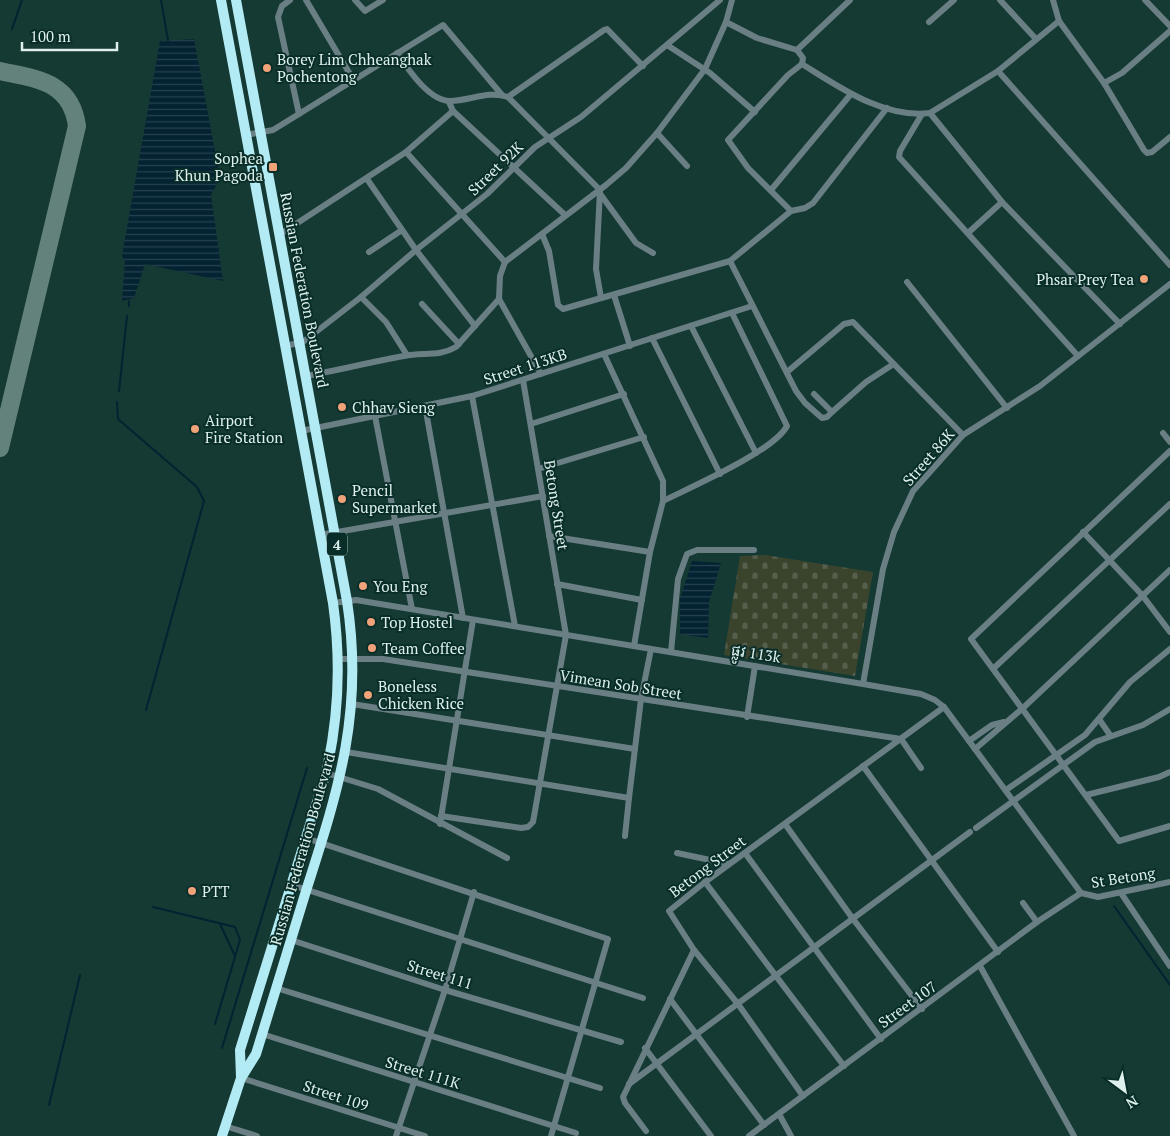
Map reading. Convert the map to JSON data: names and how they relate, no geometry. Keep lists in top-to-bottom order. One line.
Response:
{"streets":{"highway":["Russian Federation Boulevard","4"],"street":["Street 92K","Street 113KB","Street 86K","Betong Street","ផ្លូវ 113k","Vimean Sob Street","St Betong","Street 111","Street 107","Street 111K","Street 109"]},"crossings":[["Street 92K","Russian Federation Boulevard"],["Russian Federation Boulevard","Street 113KB"],["Russian Federation Boulevard","ផ្លូវ 113k"],["Russian Federation Boulevard","Vimean Sob Street"],["Russian Federation Boulevard","Street 111"],["Russian Federation Boulevard","Street 111K"],["Russian Federation Boulevard","Street 109"],["Street 113KB","Betong Street"],["Street 86K","ផ្លូវ 113k"],["Betong Street","ផ្លូវ 113k"],["Betong Street","Vimean Sob Street"],["Betong Street","Street 107"],["ផ្លូវ 113k","St Betong"],["ផ្លូវ 113k","Street 107"],["St Betong","Street 107"]],"places":{"other":["Borey Lim Chheanghak Pochentong","Phsar Prey Tea","Chhav Sieng","Airport Fire Station","Pencil Supermarket","You Eng","Top Hostel","Team Coffee","Boneless Chicken Rice","PTT"],"transit":["Sophea Khun Pagoda"]},"scale_bar":"100 m","north":"bottom right"}
